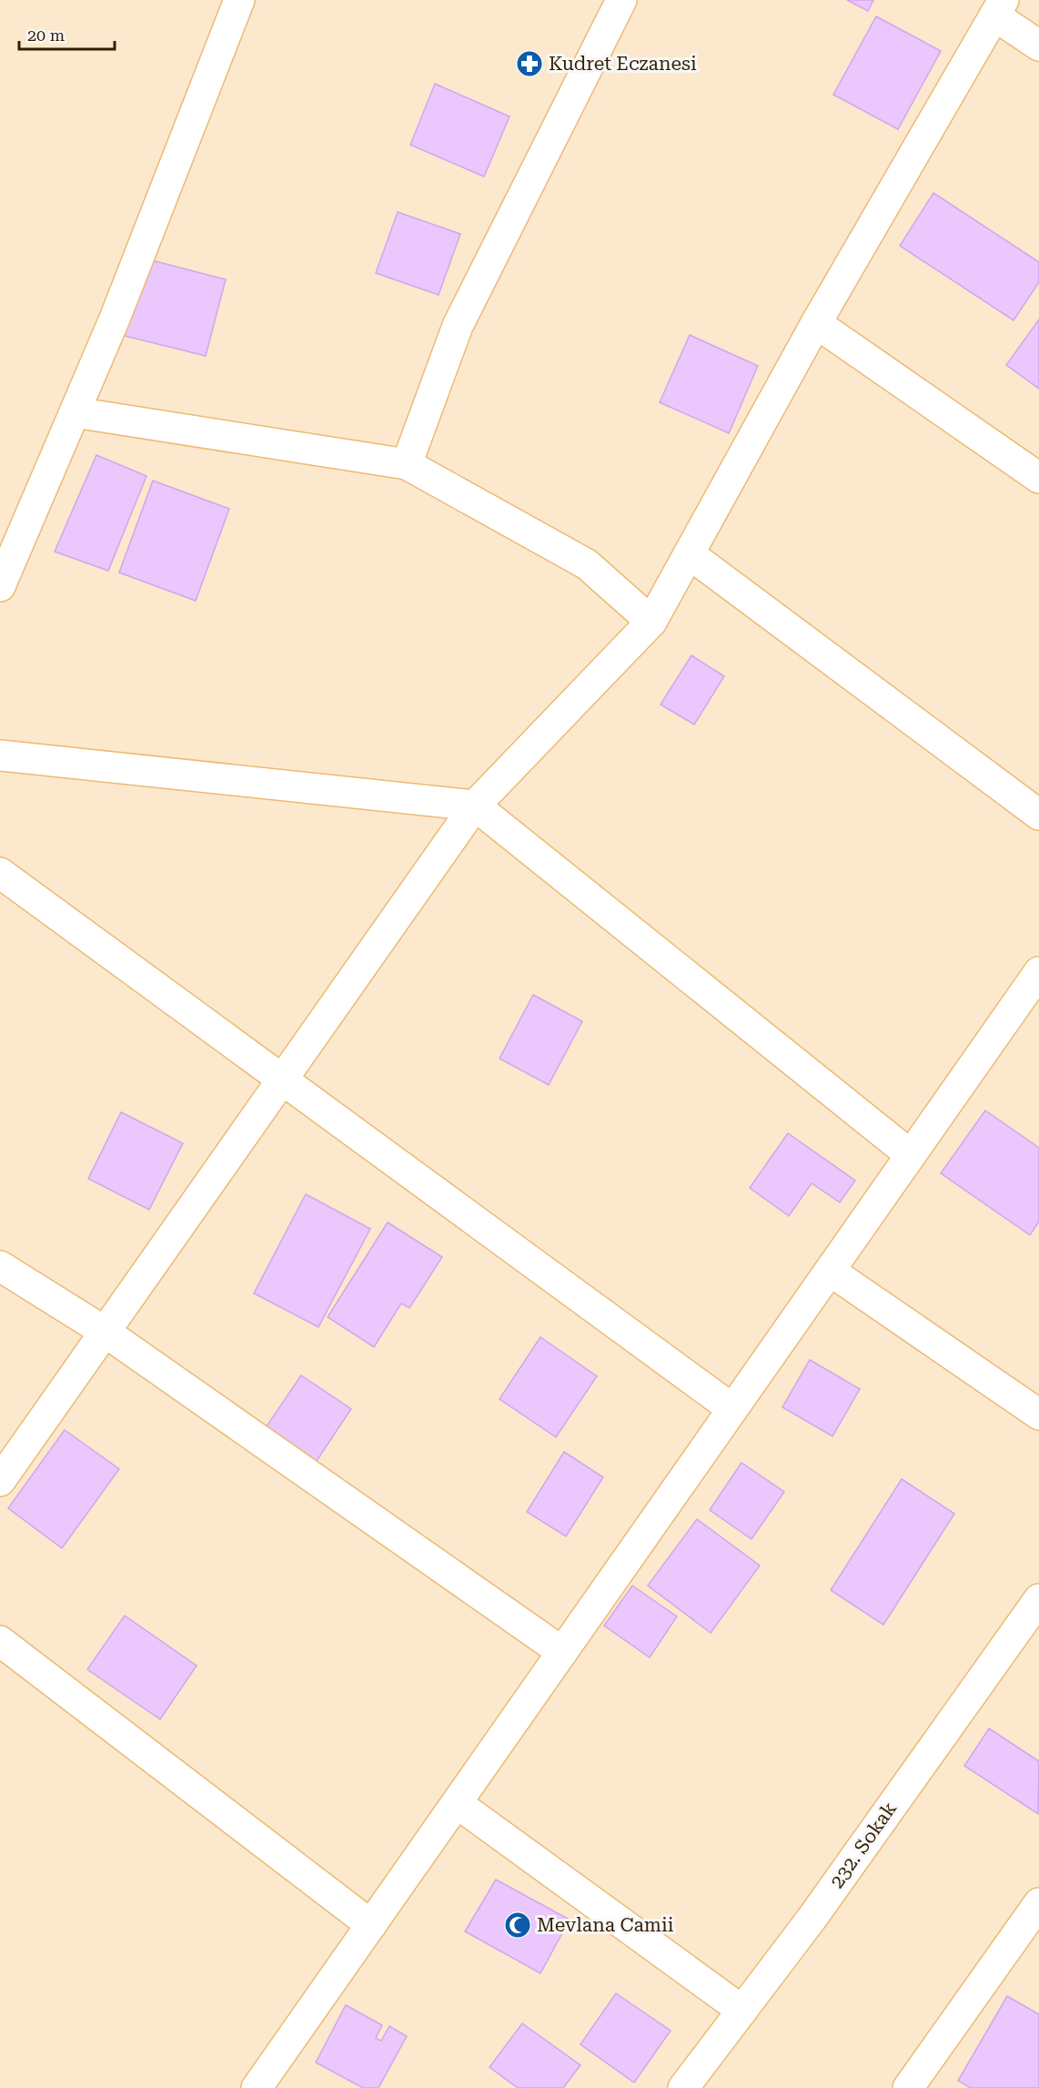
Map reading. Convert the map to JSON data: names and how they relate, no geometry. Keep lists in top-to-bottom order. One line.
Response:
{"streets":{"street":["232. Sokak"]},"places":{"pharmacy":["Kudret Eczanesi"],"mosque":["Mevlana Camii"]},"scale_bar":"20 m"}
